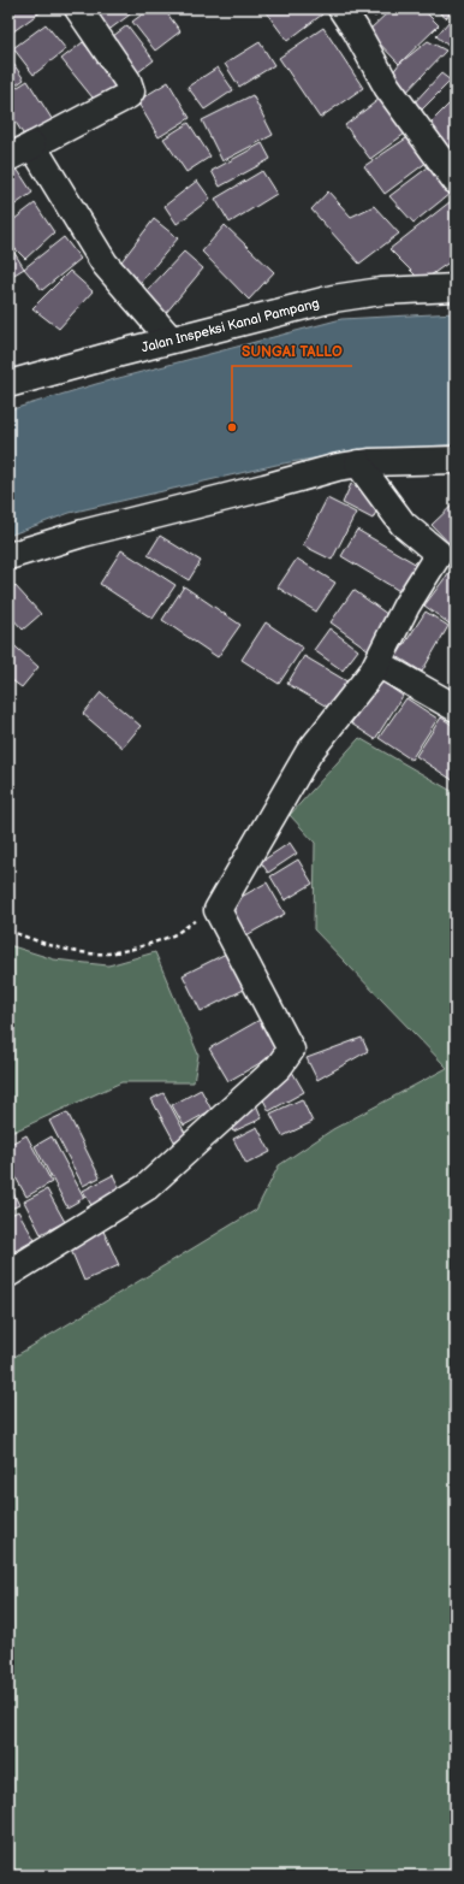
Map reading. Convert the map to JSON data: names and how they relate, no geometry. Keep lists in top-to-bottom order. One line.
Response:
{"streets":{"street":["Jalan Inspeksi Kanal Pampang"]},"places":["SUNGAI TALLO"]}
